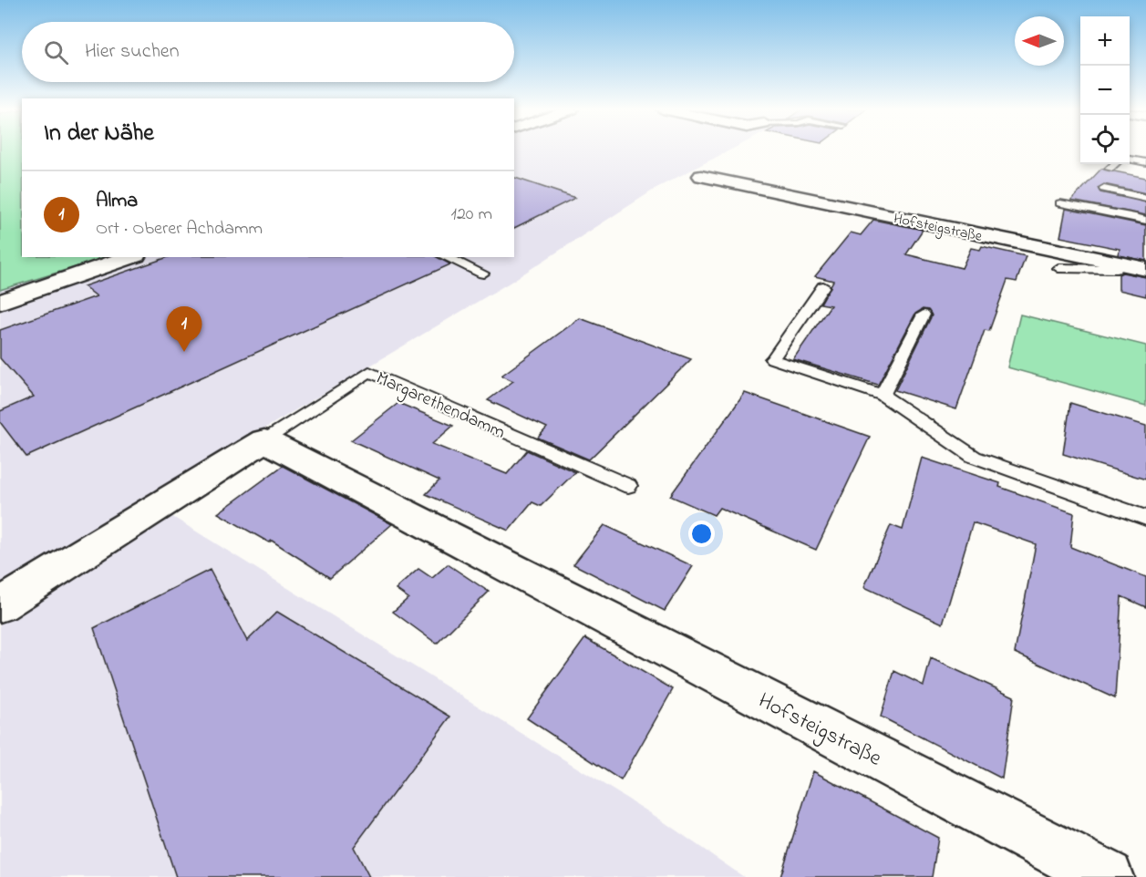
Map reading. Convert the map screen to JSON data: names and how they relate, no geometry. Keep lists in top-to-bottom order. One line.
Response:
{"streets":{"street":["Hofsteigstraße","Margarethendamm"]},"crossings":[["Hofsteigstraße","Margarethendamm"]],"north":"left","page":{"map_buttons":["+","−"],"search":"Hier suchen","heading":"In der Nähe","list":[{"mark":"1","name":"Alma","note":"Ort · Oberer Achdamm","value":"120 m"}],"pins":"1"}}
